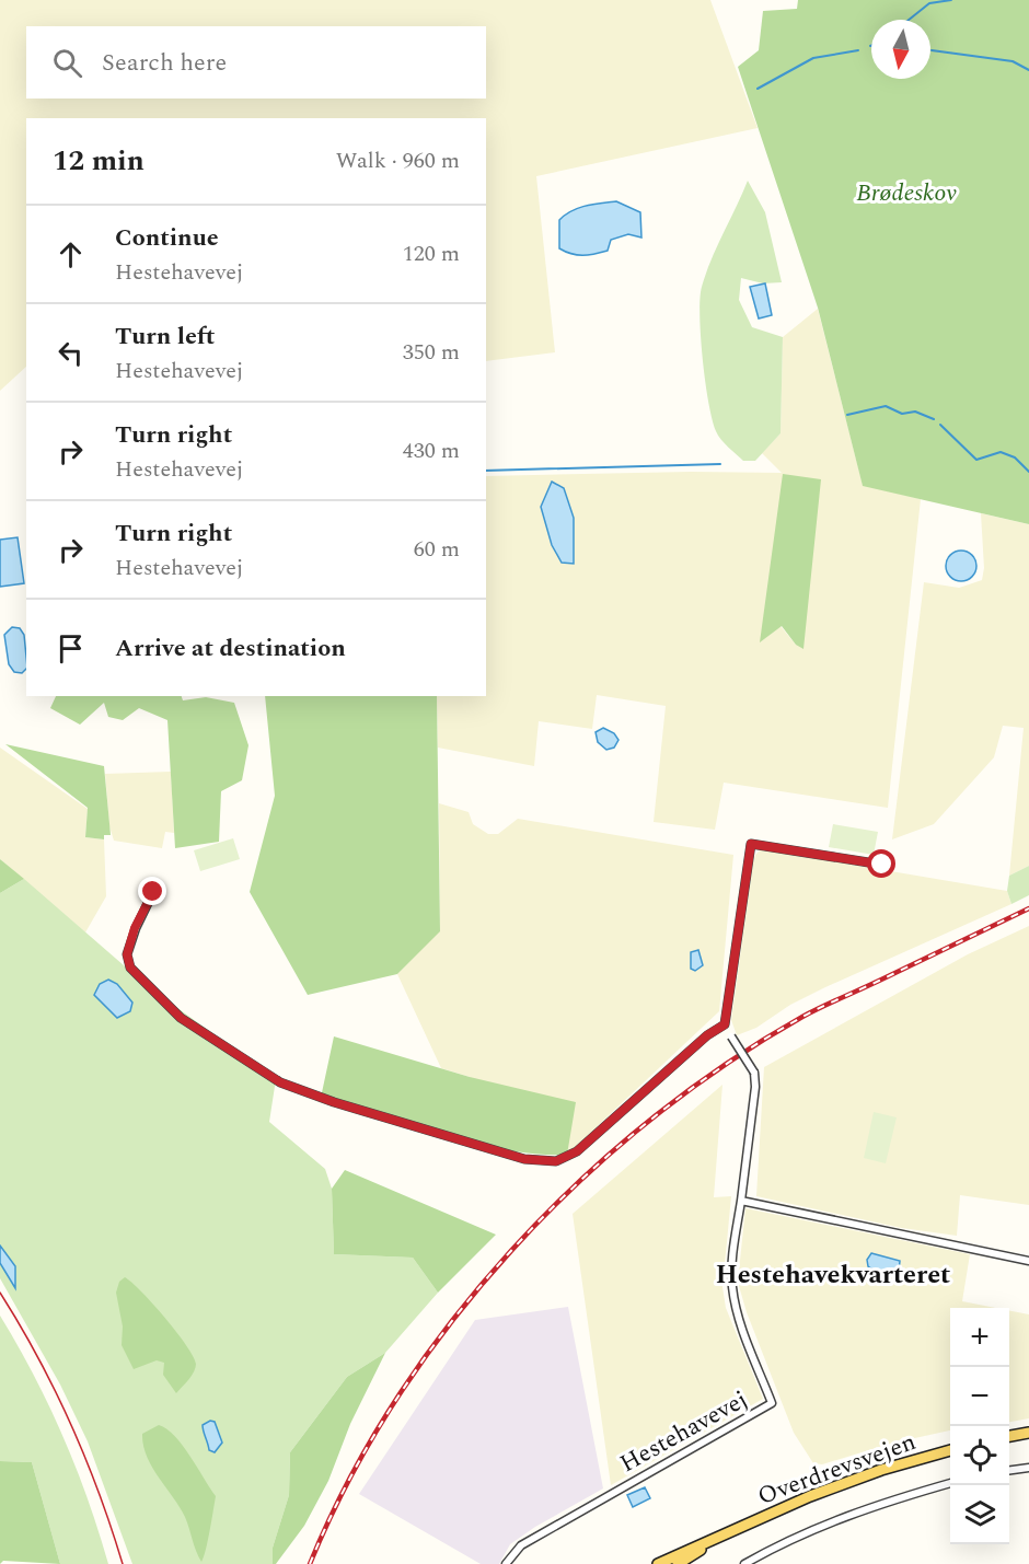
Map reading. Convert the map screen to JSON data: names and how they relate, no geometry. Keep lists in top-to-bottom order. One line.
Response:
{"streets":{"main road":["Overdrevsvejen"],"street":["Hestehavevej"]},"districts":["Hestehavekvarteret"],"parks":["Brødeskov"],"north":"bottom","page":{"search":"Search here","heading":["12 min","Walk · 960 m"],"list":[["Continue","Hestehavevej","120 m"],["Turn left","Hestehavevej","350 m"],["Turn right","Hestehavevej","430 m"],["Turn right","Hestehavevej","60 m"],"Arrive at destination"],"map_buttons":["+","−"]}}
